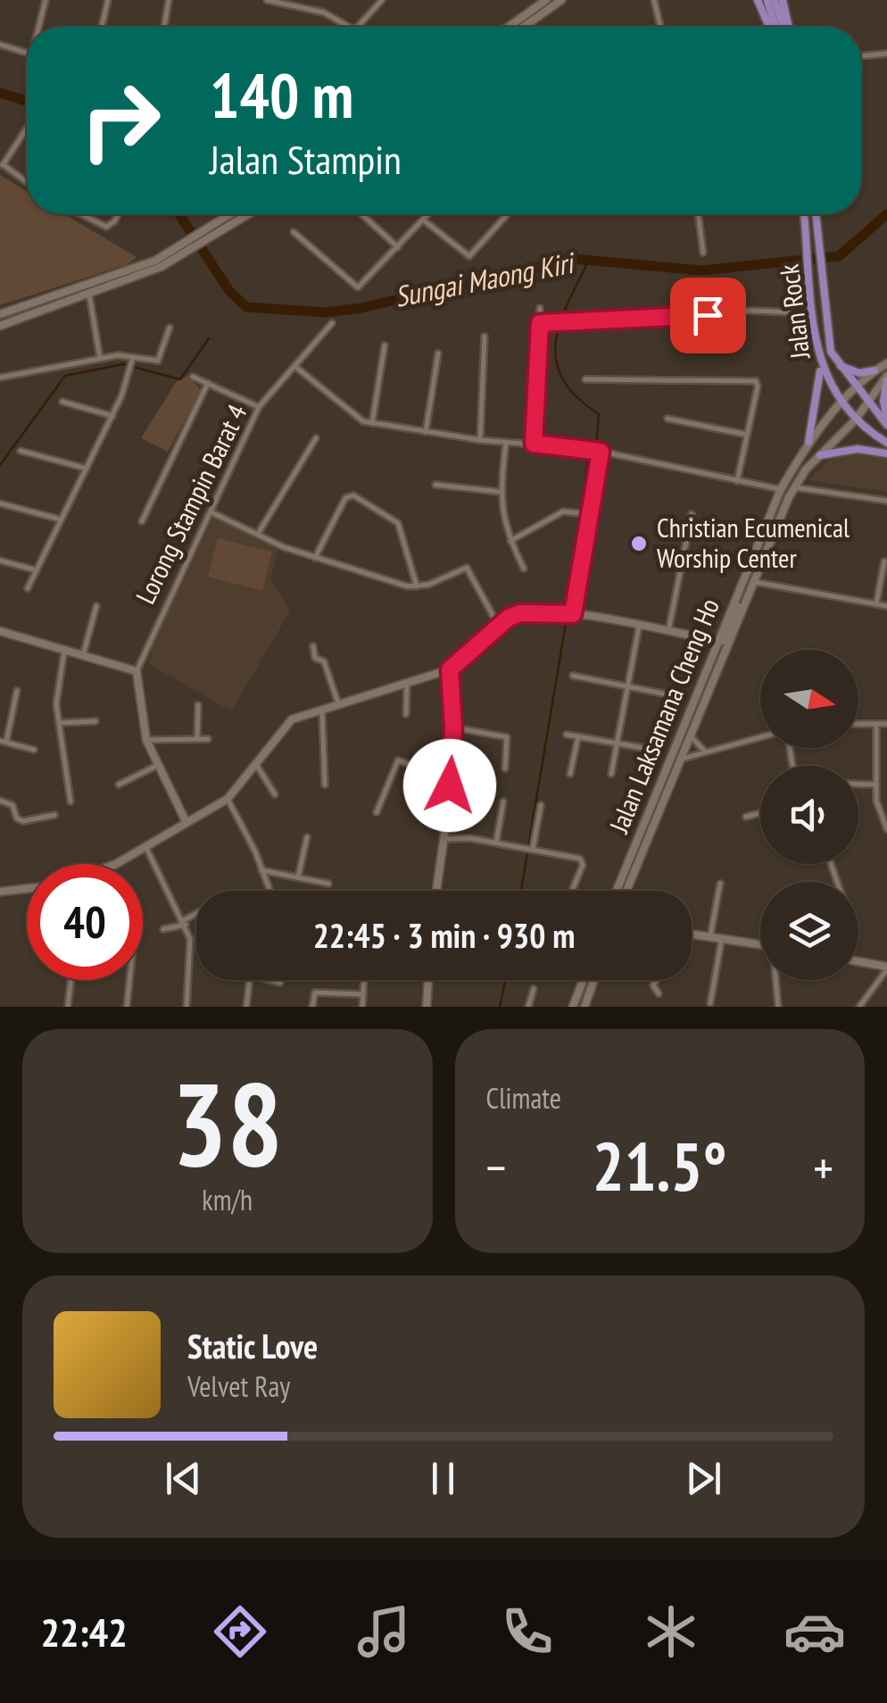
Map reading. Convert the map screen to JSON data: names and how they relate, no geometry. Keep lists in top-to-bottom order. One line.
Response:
{"streets":{"main road":["Jalan Rock","Jalan Laksamana Cheng Ho"],"street":["Lorong Stampin Barat 4"]},"crossings":[["Jalan Rock","Jalan Laksamana Cheng Ho"]],"water":["Sungai Maong Kiri"],"places":["Christian Ecumenical Worship Center"],"north":"right","page":{"turn":["140 m","Jalan Stampin"],"limit":"40","trip":"22:45 · 3 min · 930 m","tile":[["38","km/h"],"Climate"],"heat":["−","21.5°","+"],"song":["Static Love","Velvet Ray"],"tabs":"22:42"}}
